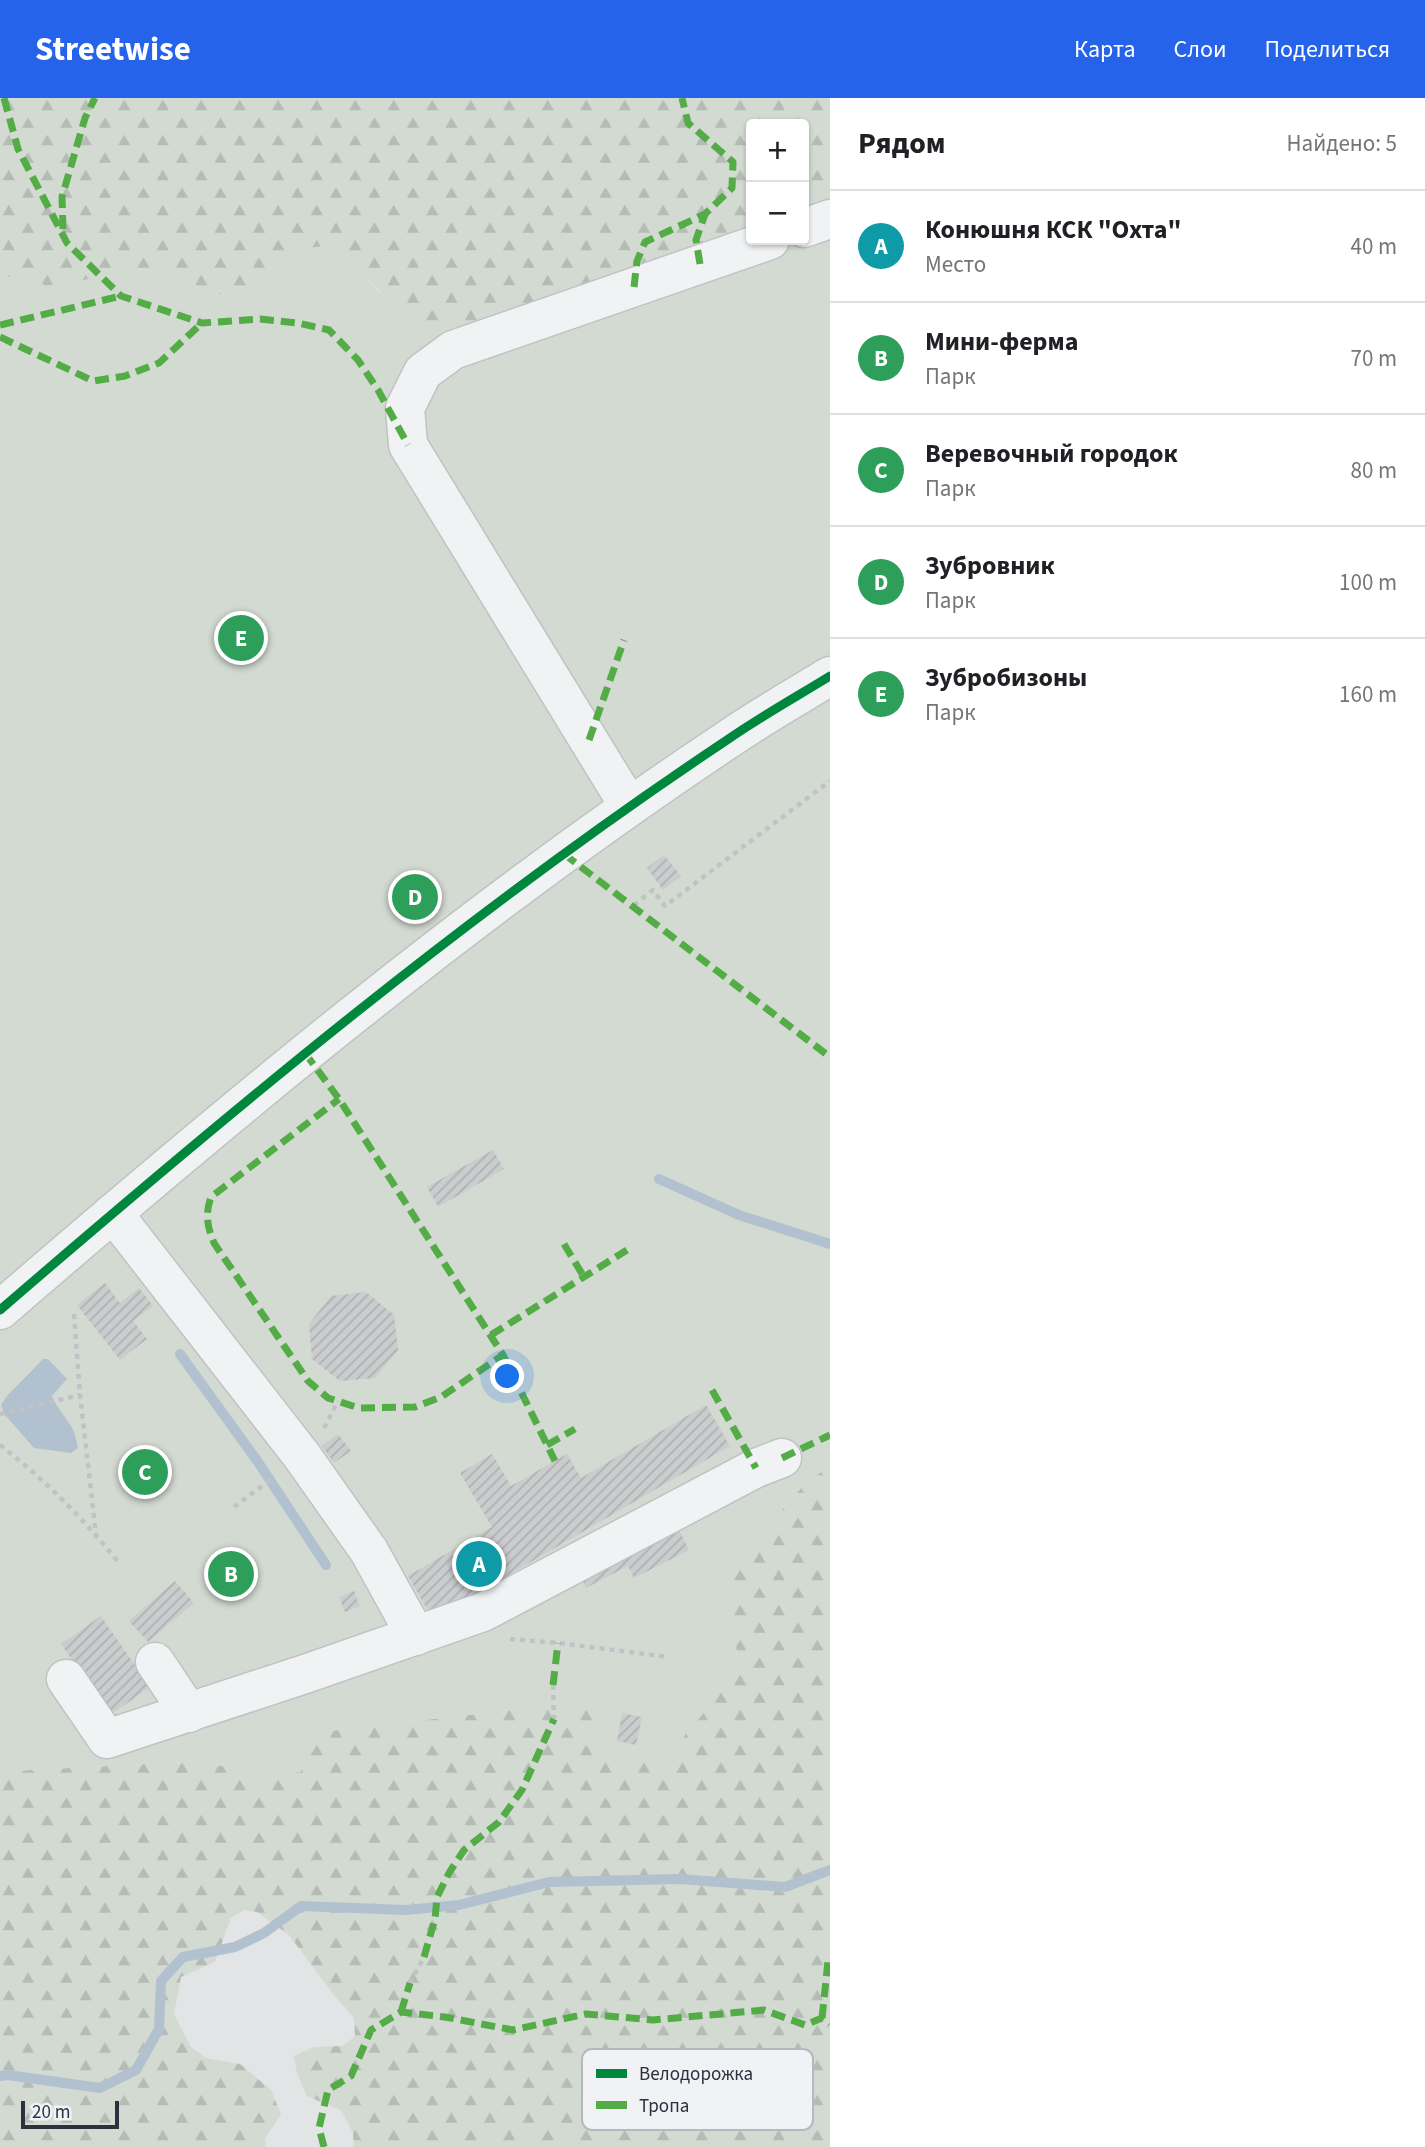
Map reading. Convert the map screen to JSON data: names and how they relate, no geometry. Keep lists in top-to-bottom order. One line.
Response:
{"legend":["Велодорожка","Тропа"],"scale_bar":"20 m","page":{"header":"Streetwise","nav":["Карта","Слои","Поделиться"],"heading":["Рядом","Найдено: 5"],"map_buttons":["+","−"],"list":[{"mark":"A","name":"Конюшня КСК \"Охта\"","note":"Место","value":"40 m"},{"mark":"B","name":"Мини-ферма","note":"Парк","value":"70 m"},{"mark":"C","name":"Веревочный городок","note":"Парк","value":"80 m"},{"mark":"D","name":"Зубровник","note":"Парк","value":"100 m"},{"mark":"E","name":"Зубробизоны","note":"Парк","value":"160 m"}],"pins":["E","D","C","A","B"],"scale":"20 m"}}
